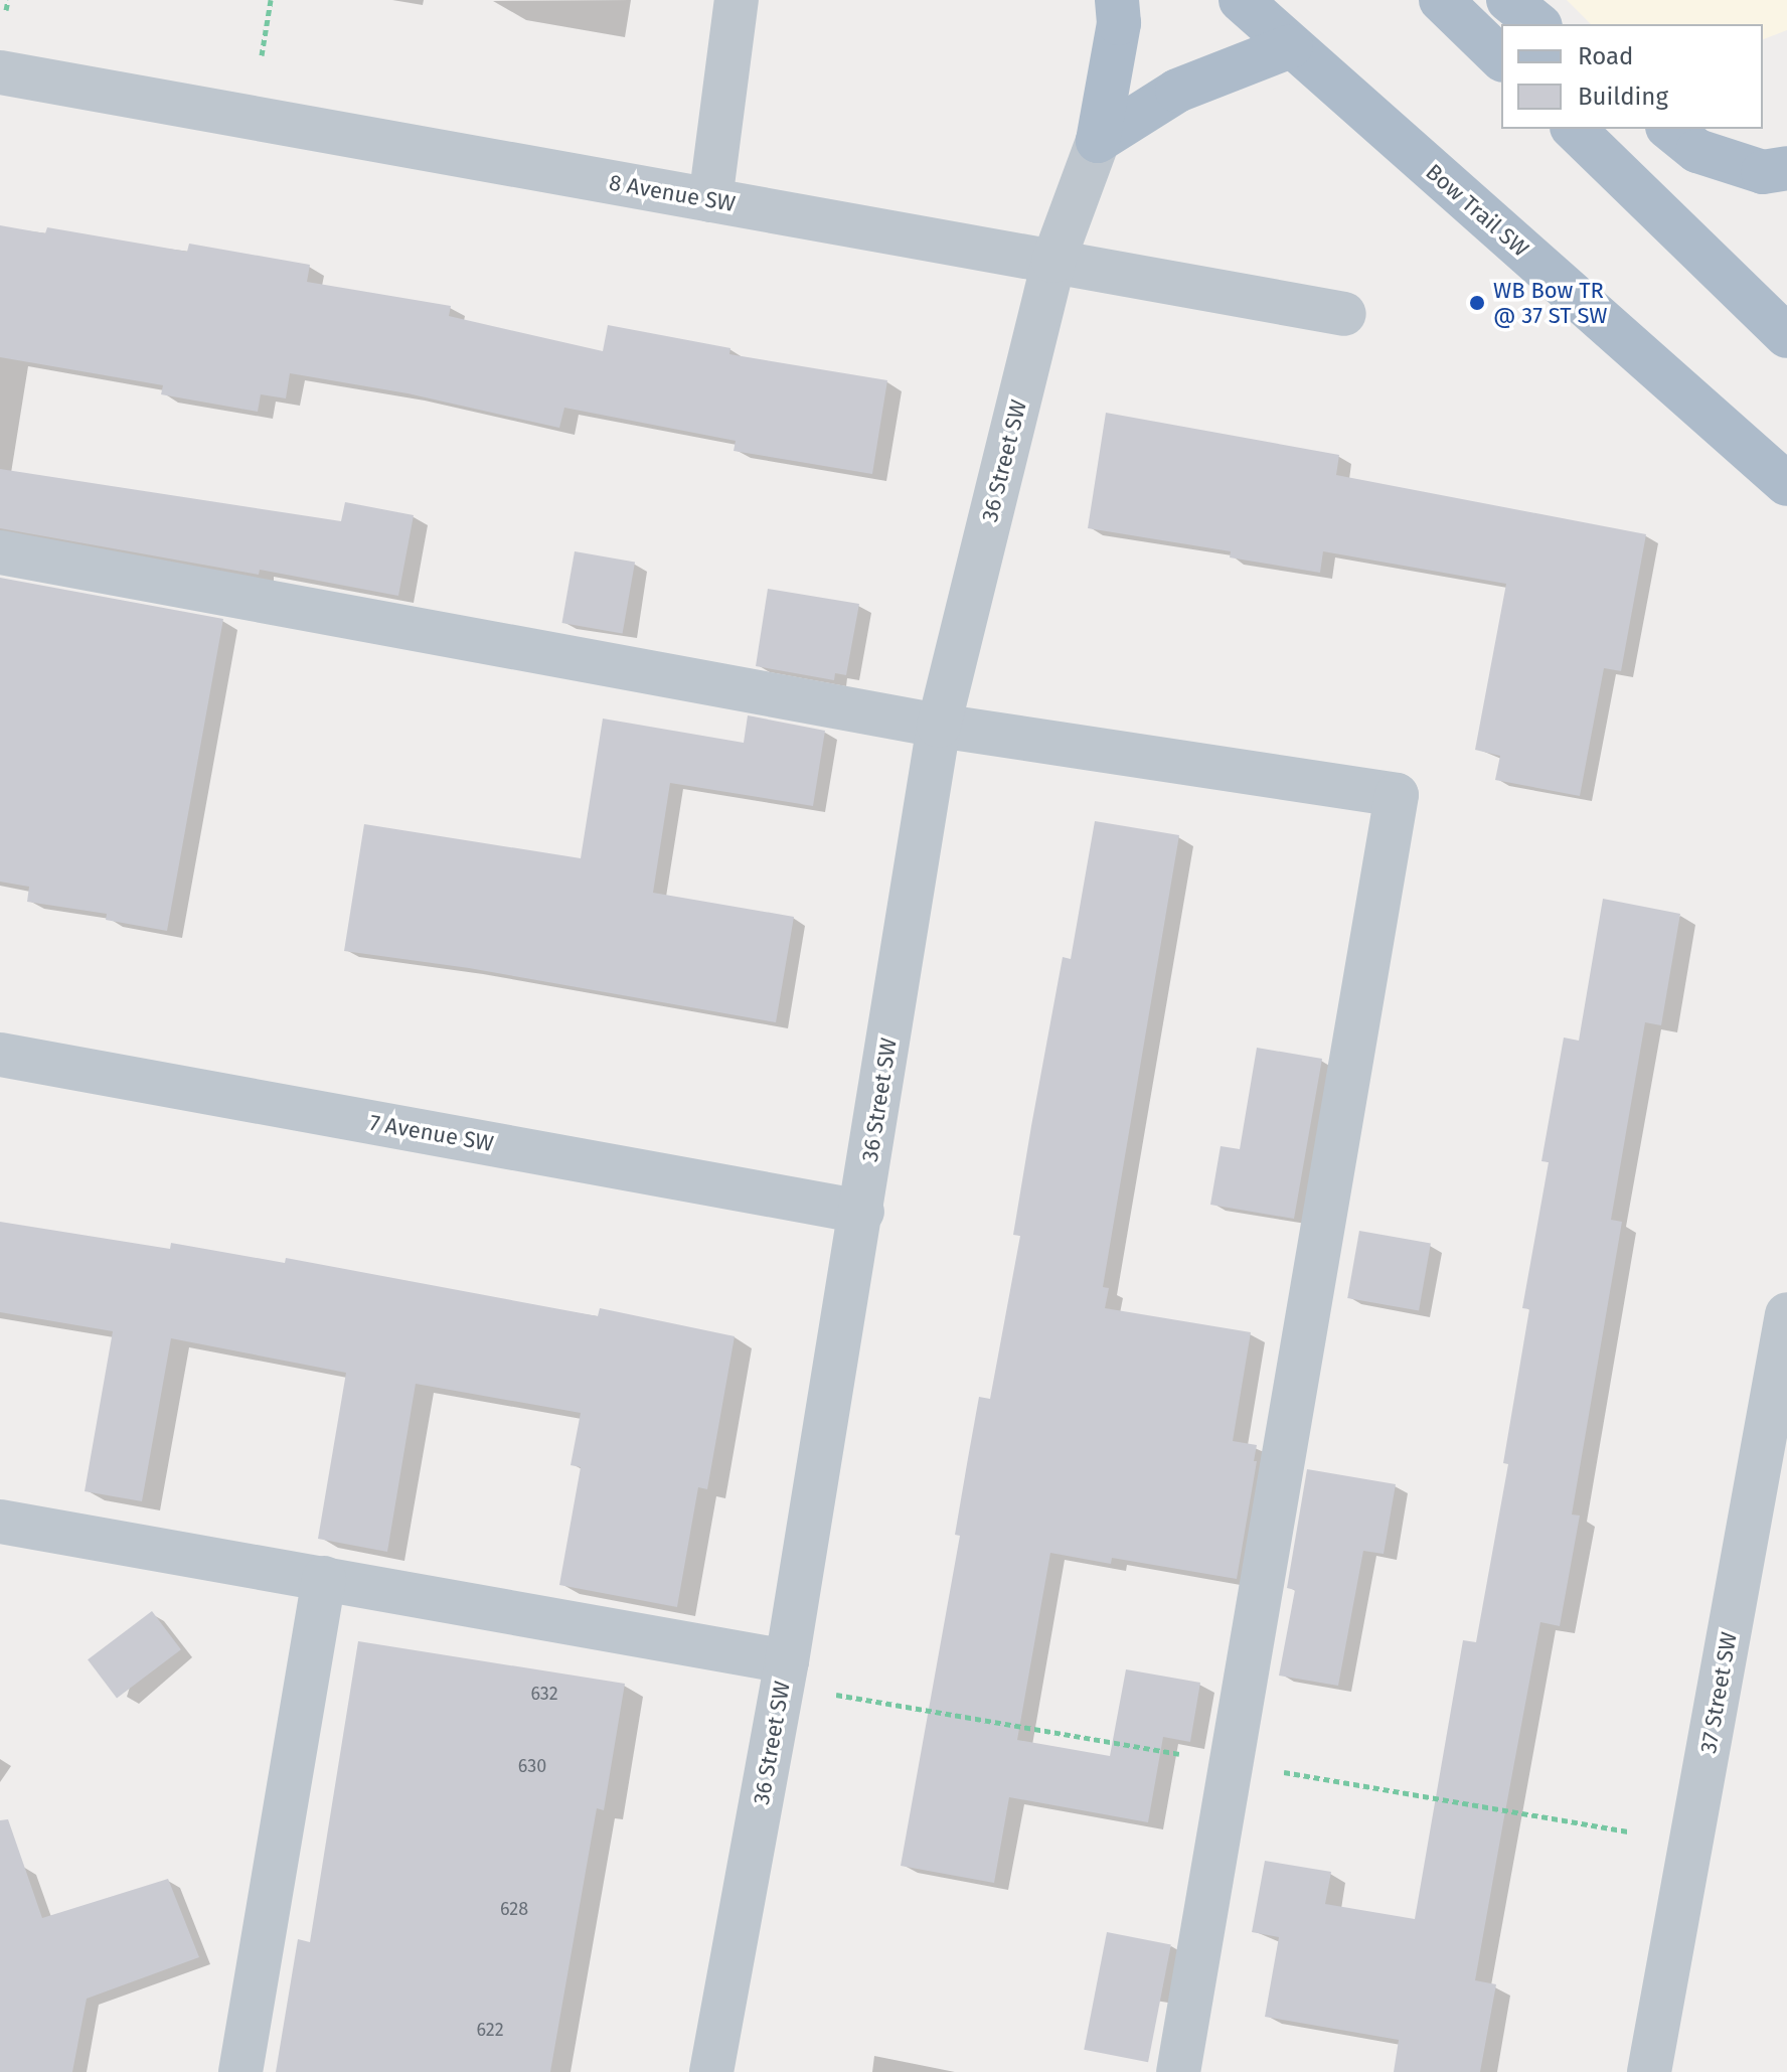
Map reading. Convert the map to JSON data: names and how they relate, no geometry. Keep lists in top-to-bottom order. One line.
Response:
{"streets":{"main road":["Bow Trail SW","36 Street SW"],"street":["8 Avenue SW","7 Avenue SW","37 Street SW"]},"crossings":[["8 Avenue SW","36 Street SW"],["36 Street SW","7 Avenue SW"]],"places":["WB Bow TR @ 37 ST SW"],"house_numbers":["632","630","628","622"],"legend":["Road","Building"]}
